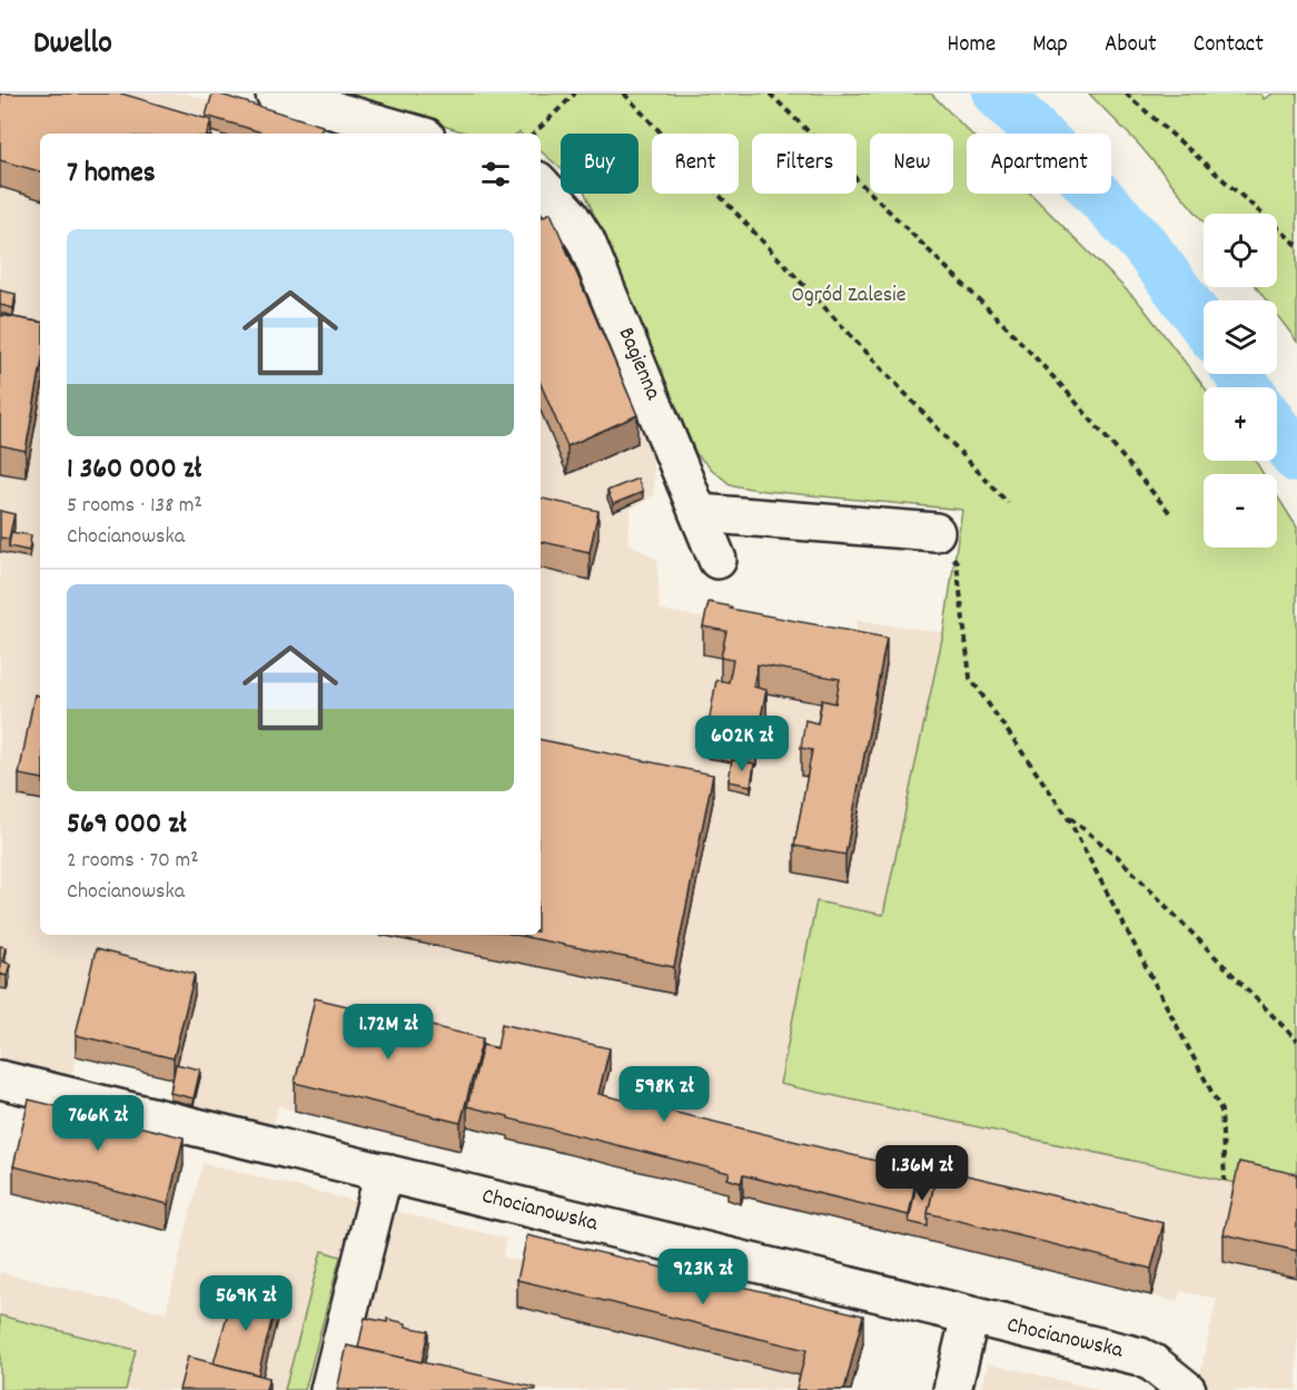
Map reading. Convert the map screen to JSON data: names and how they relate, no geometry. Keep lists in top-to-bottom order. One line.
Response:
{"streets":{"street":["Bagienna","Chocianowska"]},"parks":["Ogród Zalesie"],"page":{"header":"Dwello","nav":["Home","Map","About","Contact"],"chip":["Buy","Rent","Filters","New","Apartment"],"heading":"7 homes","map_buttons":["+","−"],"list":[{"name":"1 360 000 zł","note":"5 rooms · 138 m² · Chocianowska"},{"name":"569 000 zł","note":"2 rooms · 70 m² · Chocianowska"}],"price":["602K zł","1.72M zł","598K zł","766K zł","1.36M zł","923K zł","569K zł"]}}
